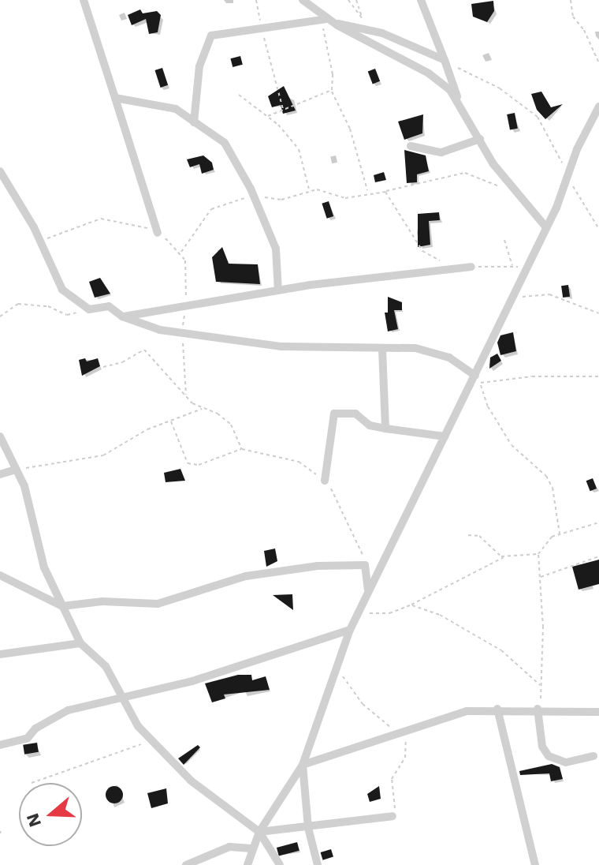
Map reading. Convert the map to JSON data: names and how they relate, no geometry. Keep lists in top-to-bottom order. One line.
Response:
{"north":"left"}
